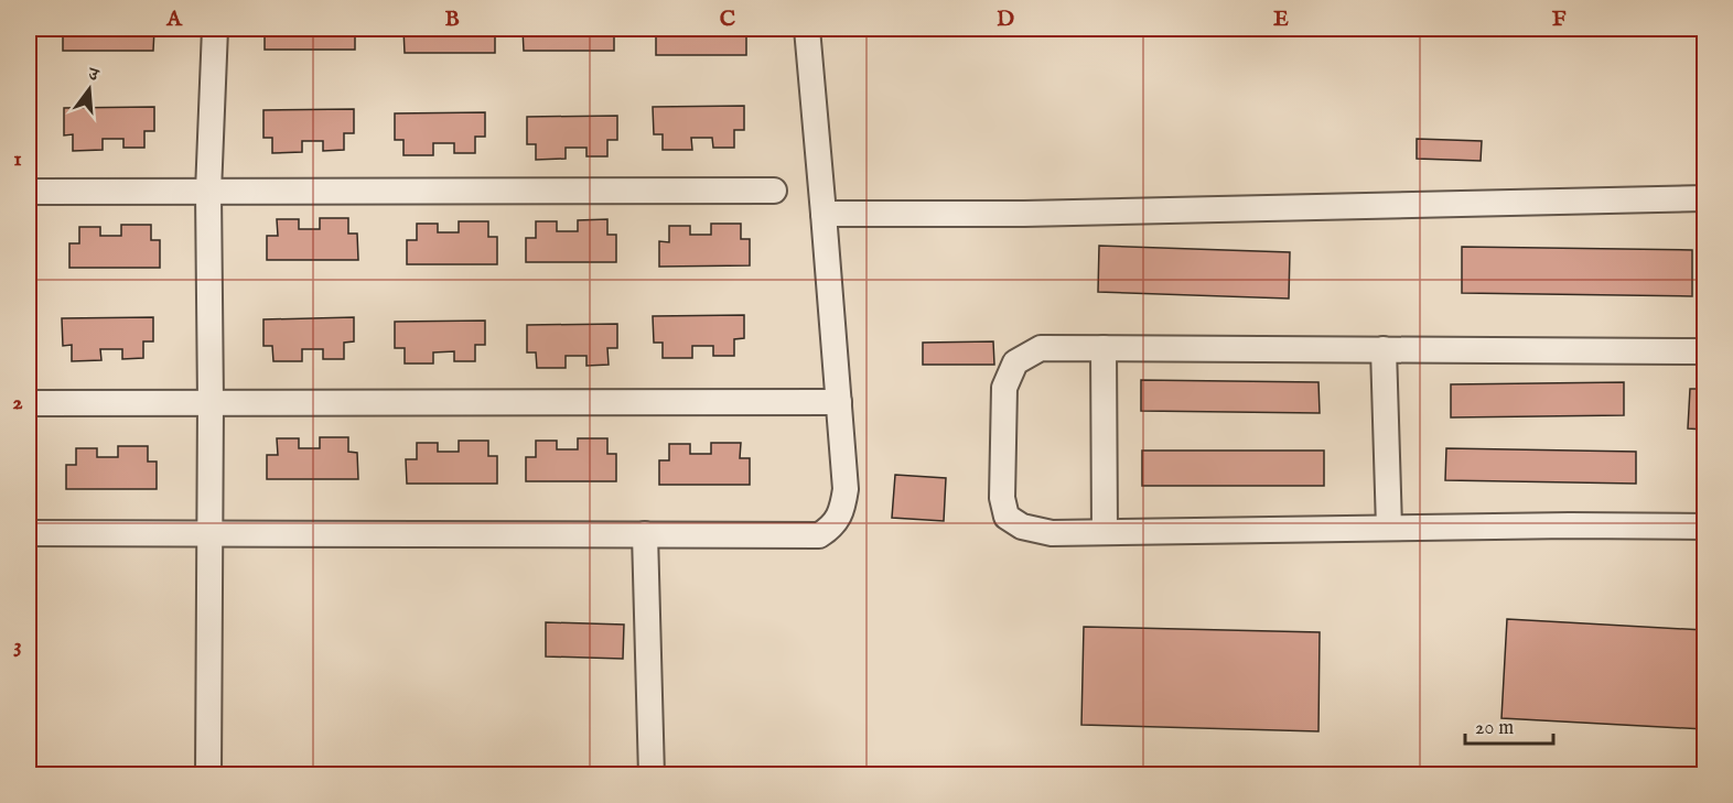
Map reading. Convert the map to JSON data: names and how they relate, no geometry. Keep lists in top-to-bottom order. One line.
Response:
{"scale_bar":"20 m","north":"top","grid":{"columns":["A","B","C","D","E","F"],"rows":["1","2","3"]}}
